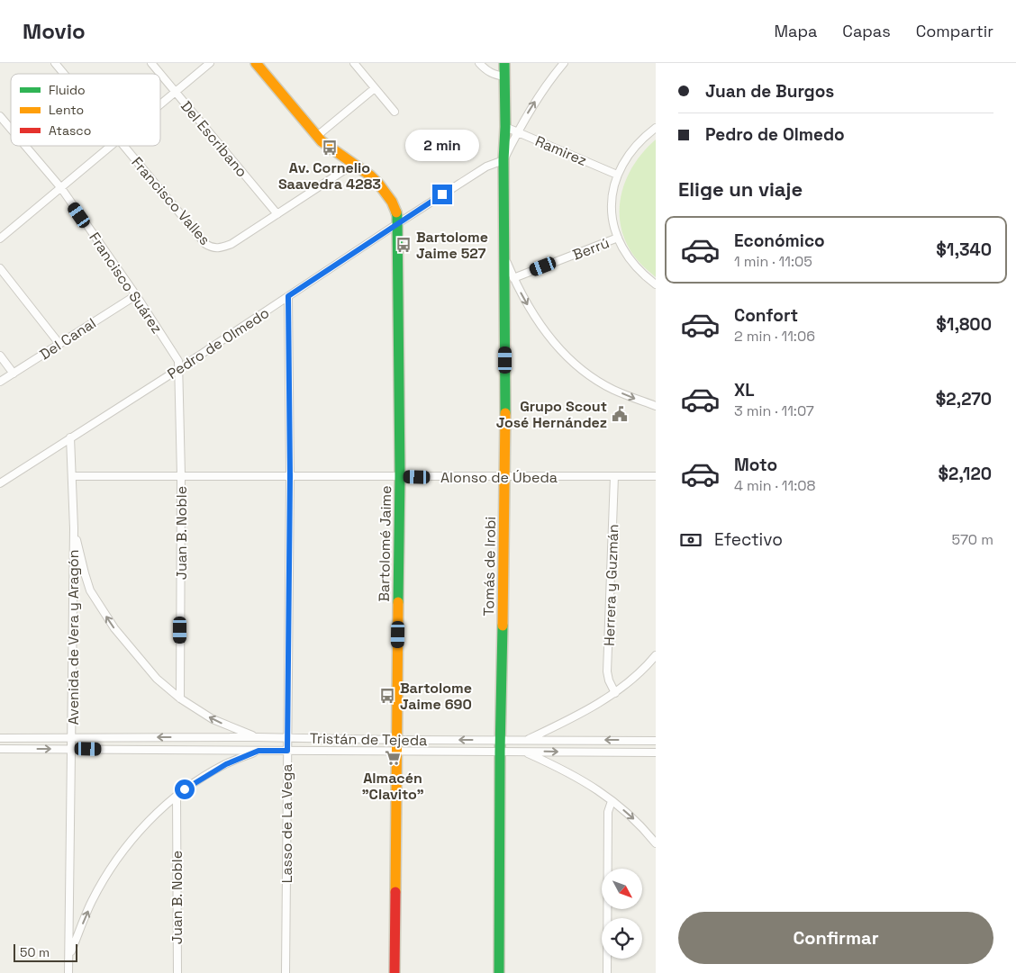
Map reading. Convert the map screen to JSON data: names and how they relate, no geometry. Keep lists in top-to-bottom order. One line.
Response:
{"streets":{"street":["Del Escribano","Ramirez","Francisco Valles","Berrú","Francisco Suárez","Del Canal","Pedro de Olmedo","Alonso de Úbeda","Juan B. Noble","Bartolomé Jaime","Tomás de Irobi","Herrera y Guzmán","Avenida de Vera y Aragón","Tristán de Tejeda","Lasso de La Vega"]},"crossings":[["Del Escribano","Francisco Valles"],["Ramirez","Tomás de Irobi"],["Francisco Suárez","Del Canal"],["Francisco Suárez","Pedro de Olmedo"],["Francisco Suárez","Juan B. Noble"],["Pedro de Olmedo","Juan B. Noble"],["Pedro de Olmedo","Bartolomé Jaime"],["Pedro de Olmedo","Tomás de Irobi"],["Pedro de Olmedo","Avenida de Vera y Aragón"],["Pedro de Olmedo","Lasso de La Vega"],["Alonso de Úbeda","Juan B. Noble"],["Alonso de Úbeda","Bartolomé Jaime"],["Alonso de Úbeda","Tomás de Irobi"],["Alonso de Úbeda","Herrera y Guzmán"],["Alonso de Úbeda","Avenida de Vera y Aragón"],["Alonso de Úbeda","Lasso de La Vega"],["Bartolomé Jaime","Tristán de Tejeda"],["Tomás de Irobi","Tristán de Tejeda"],["Avenida de Vera y Aragón","Tristán de Tejeda"],["Tristán de Tejeda","Lasso de La Vega"]],"places":{"bus stop":["Av. Cornelio Saavedra 4283","Bartolome Jaime 527","Bartolome Jaime 690"],"public building":["Grupo Scout José Hernández"],"supermarket":["Almacén \"Clavito\""]},"legend":["Fluido","Lento","Atasco"],"scale_bar":"50 m","north":"bottom right","page":{"header":"Movio","nav":["Mapa","Capas","Compartir"],"banner":["Juan de Burgos","Pedro de Olmedo"],"bubble":"2 min","heading":"Elige un viaje","list":[{"name":"Económico","note":"1 min · 11:05","value":"$1,340"},{"name":"Confort","note":"2 min · 11:06","value":"$1,800"},{"name":"XL","note":"3 min · 11:07","value":"$2,270"},{"name":"Moto","note":"4 min · 11:08","value":"$2,120"}],"pay":["Efectivo","570 m"],"buttons":"Confirmar","scale":"50 m"}}
